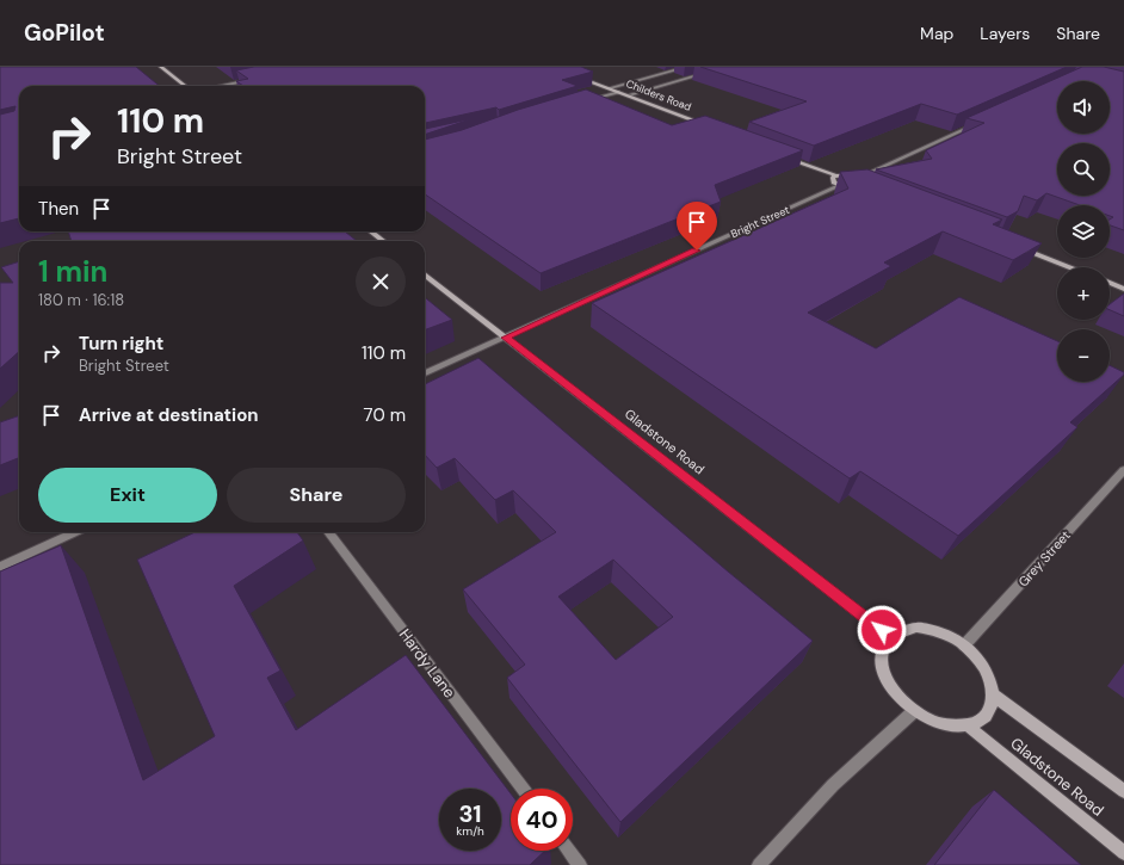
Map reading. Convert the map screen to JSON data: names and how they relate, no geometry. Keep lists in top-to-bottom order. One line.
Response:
{"streets":{"street":["Childers Road","Bright Street","Gladstone Road","Grey Street","Hardy Lane"]},"crossings":[["Bright Street","Gladstone Road"],["Gladstone Road","Grey Street"]],"page":{"header":"GoPilot","nav":["Map","Layers","Share"],"map_buttons":["+","−"],"turn":["110 m","Bright Street"],"then":"Then","heading":["1 min","180 m · 16:18"],"list":[{"name":"Turn right","note":"Bright Street","value":"110 m"},{"name":"Arrive at destination","value":"70 m"}],"buttons":["Exit","Share"],"speed":"31 km/h","limit":"40"}}
